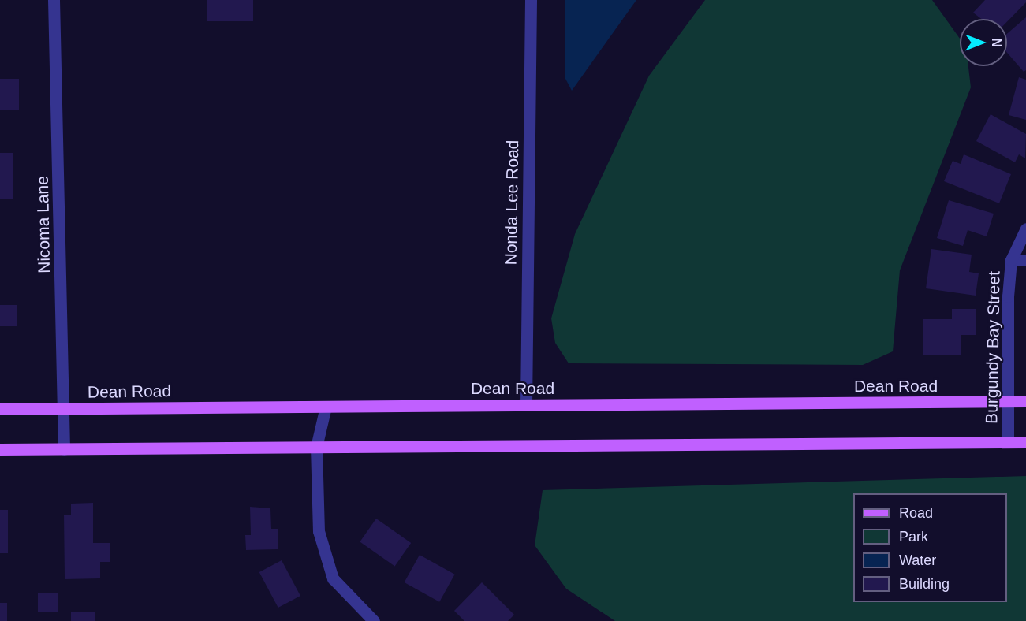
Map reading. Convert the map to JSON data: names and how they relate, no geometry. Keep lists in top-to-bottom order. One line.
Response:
{"streets":{"main road":["Dean Road"],"street":["Nonda Lee Road","Nicoma Lane","Burgundy Bay Street"]},"crossings":[["Nonda Lee Road","Dean Road"],["Nicoma Lane","Dean Road"],["Burgundy Bay Street","Dean Road"]],"legend":["Road","Park","Water","Building"],"north":"right"}
